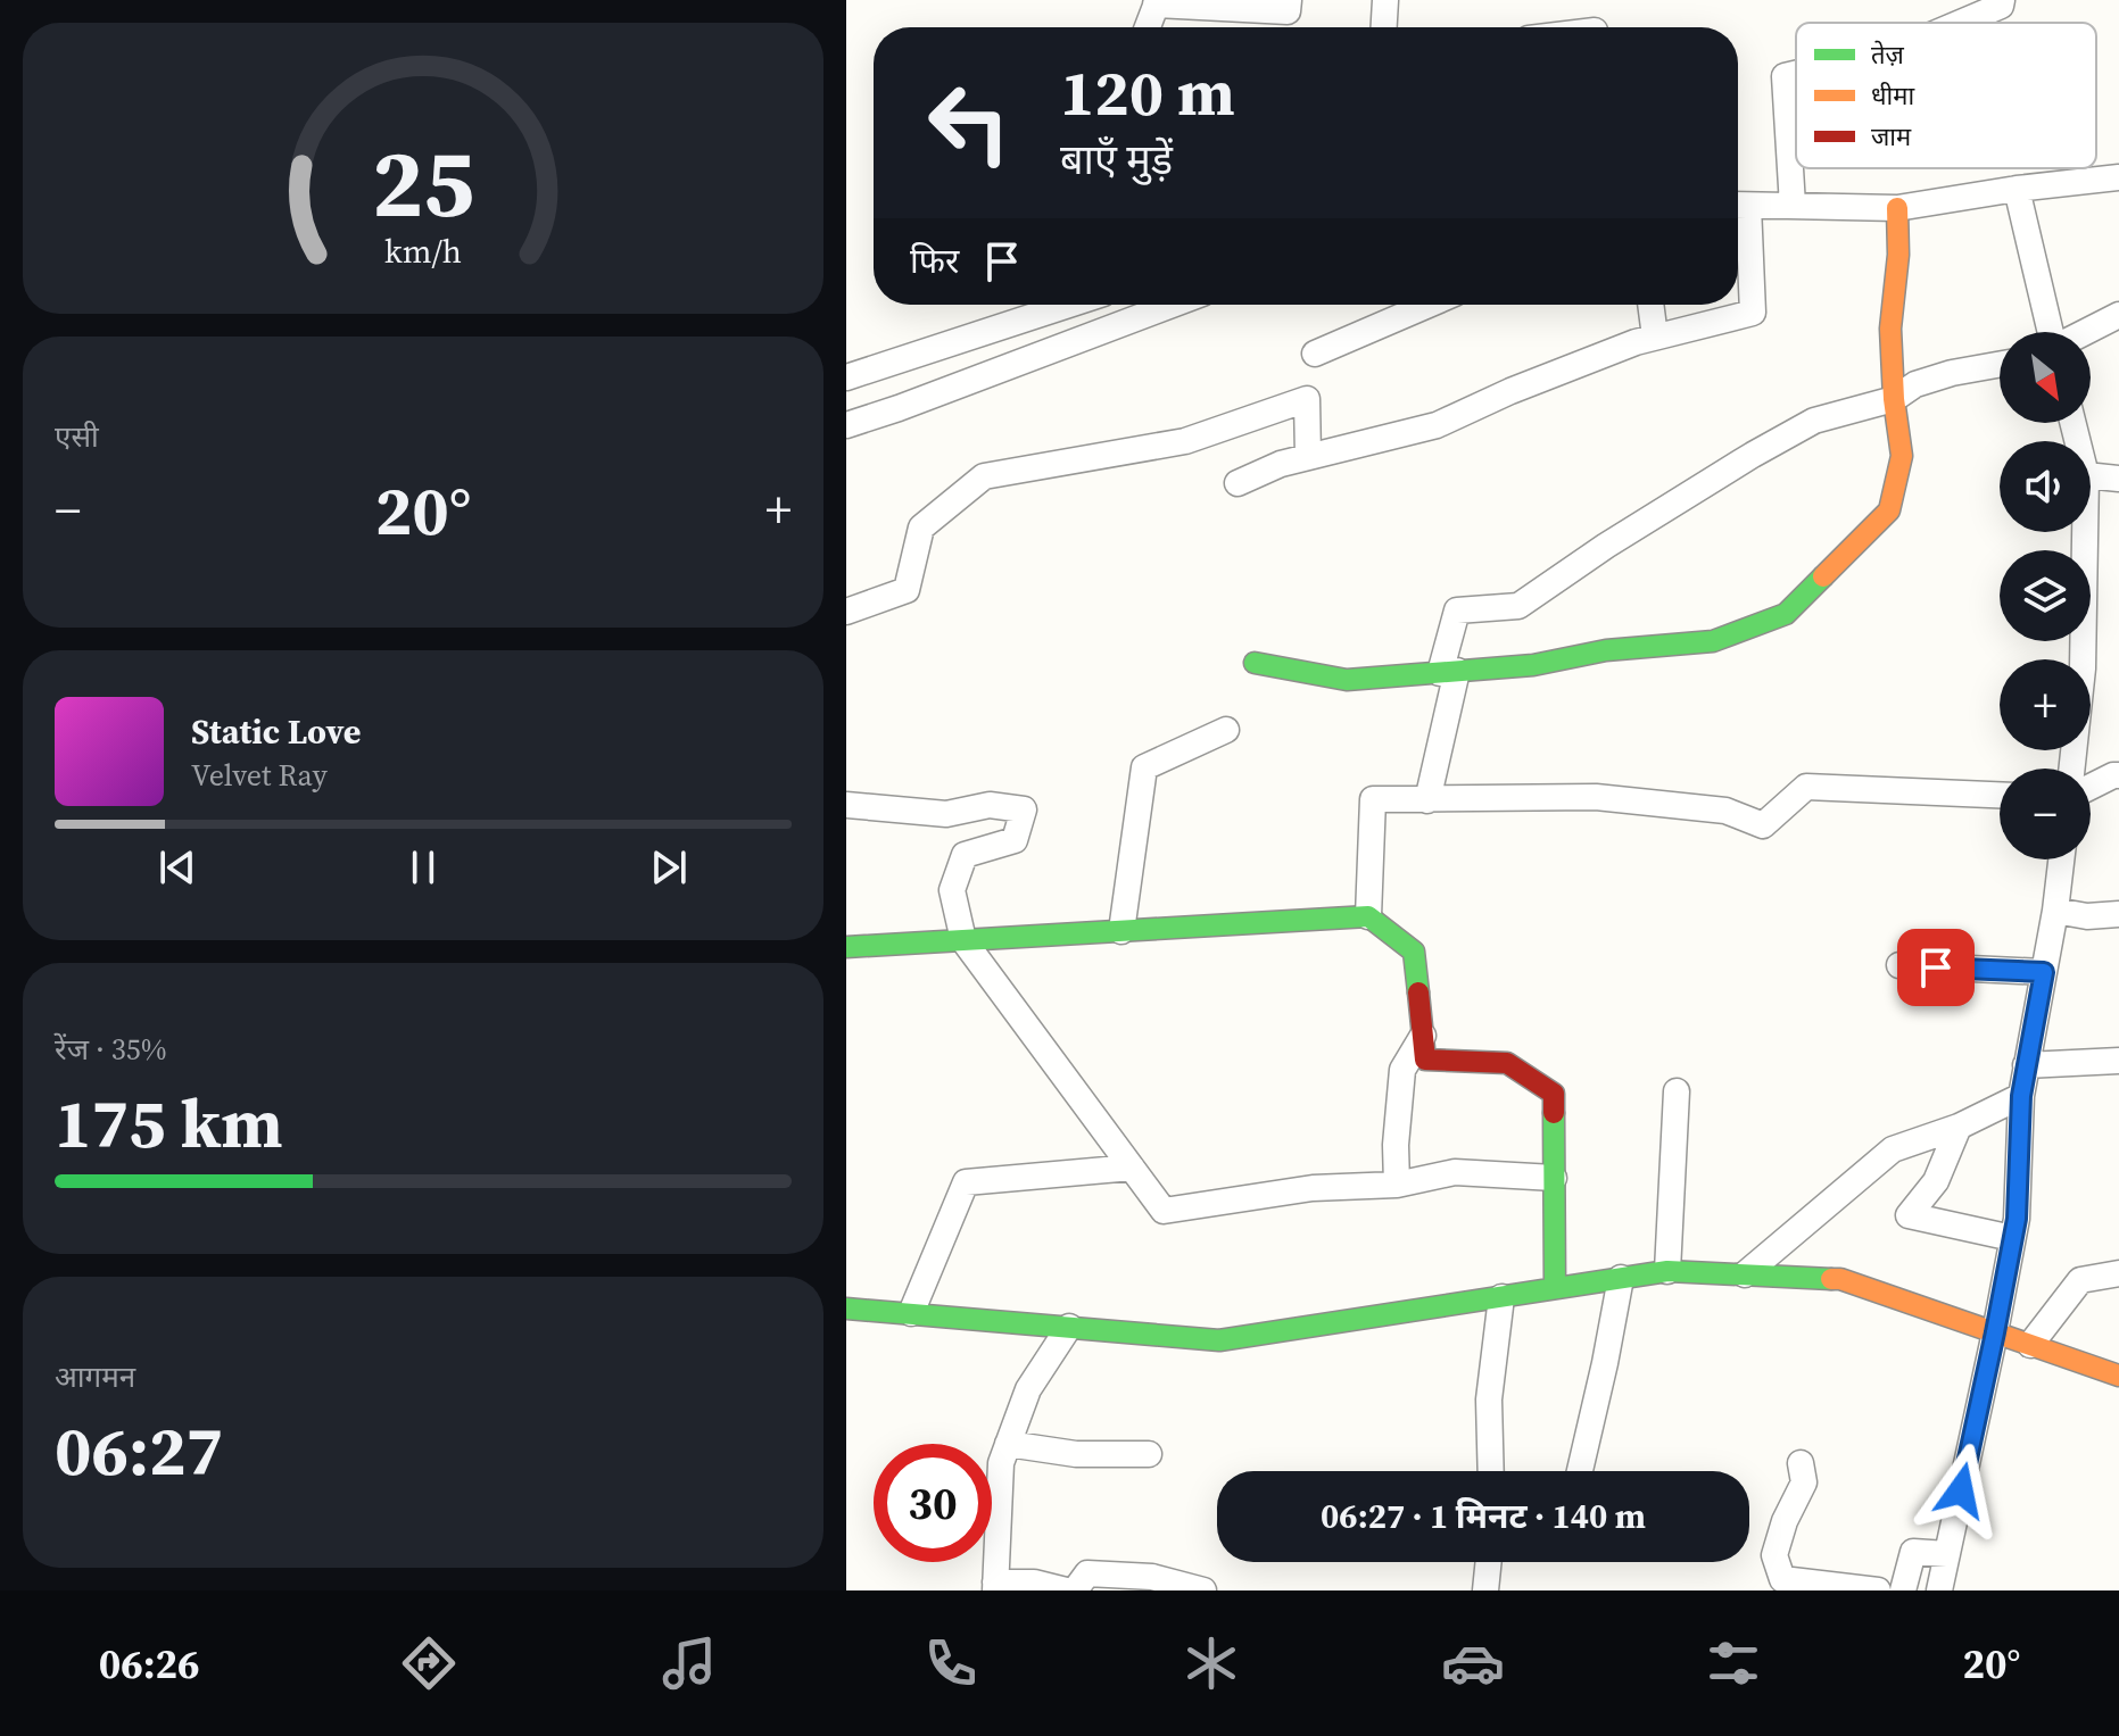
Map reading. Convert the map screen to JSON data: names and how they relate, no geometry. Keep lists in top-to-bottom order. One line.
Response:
{"legend":["तेज़","धीमा","जाम"],"north":"bottom right","page":{"turn":["120 m","बाएँ मुड़ें"],"then":"फिर","map_buttons":["+","−"],"tile":["एसी",["रेंज · 35%","175 km"],["आगमन","06:27"]],"heat":["−","20°","+"],"song":["Static Love","Velvet Ray"],"limit":"30","trip":"06:27 · 1 मिनट · 140 m","tabs":["06:26","20°"],"gauge":["25","km/h"]}}
